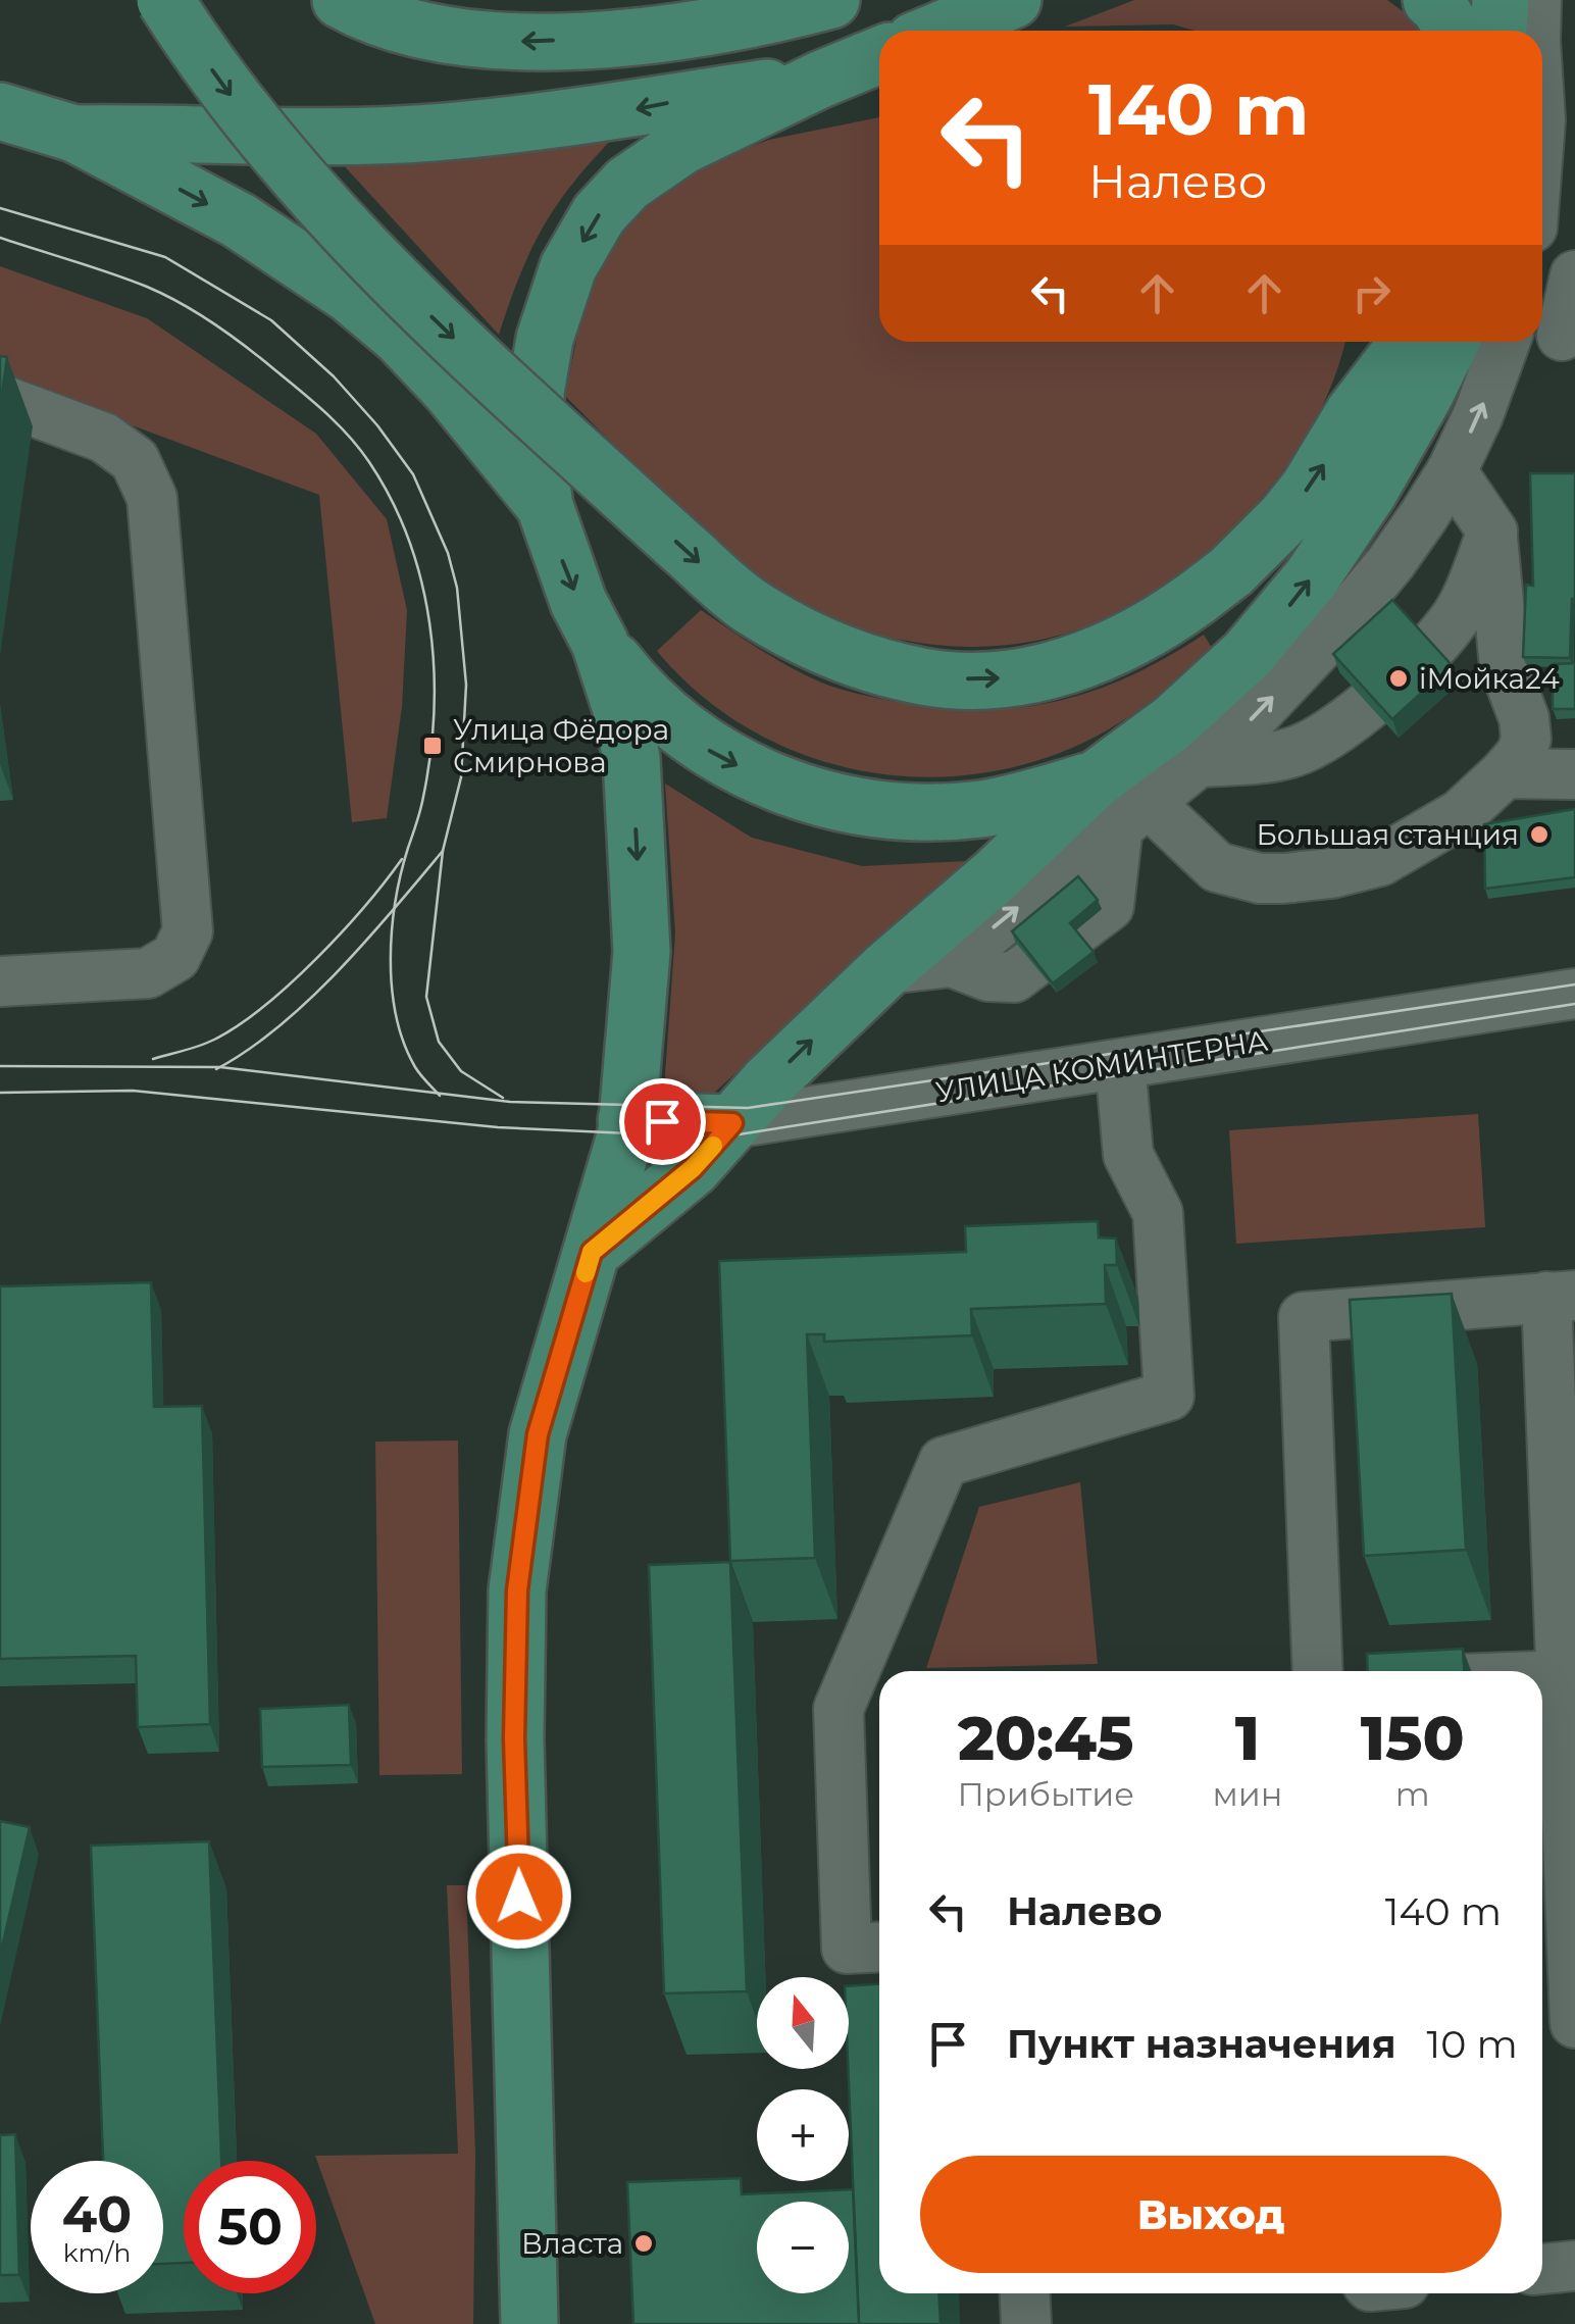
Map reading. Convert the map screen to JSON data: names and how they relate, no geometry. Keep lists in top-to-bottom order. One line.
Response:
{"streets":{"main road":["УЛИЦА КОМИНТЕРНА"]},"places":{"other":["iМойка24","Большая станция","Власта"],"transit":["Улица Фёдора Смирнова"]},"north":"top","page":{"turn":["140 m","Налево"],"eta":["20:45","Прибытие","1","мин","150","m"],"list":[{"name":"Налево","value":"140 m"},{"name":"Пункт назначения","value":"10 m"}],"map_buttons":["+","−"],"buttons":"Выход","speed":"40 km/h","limit":"50"}}
